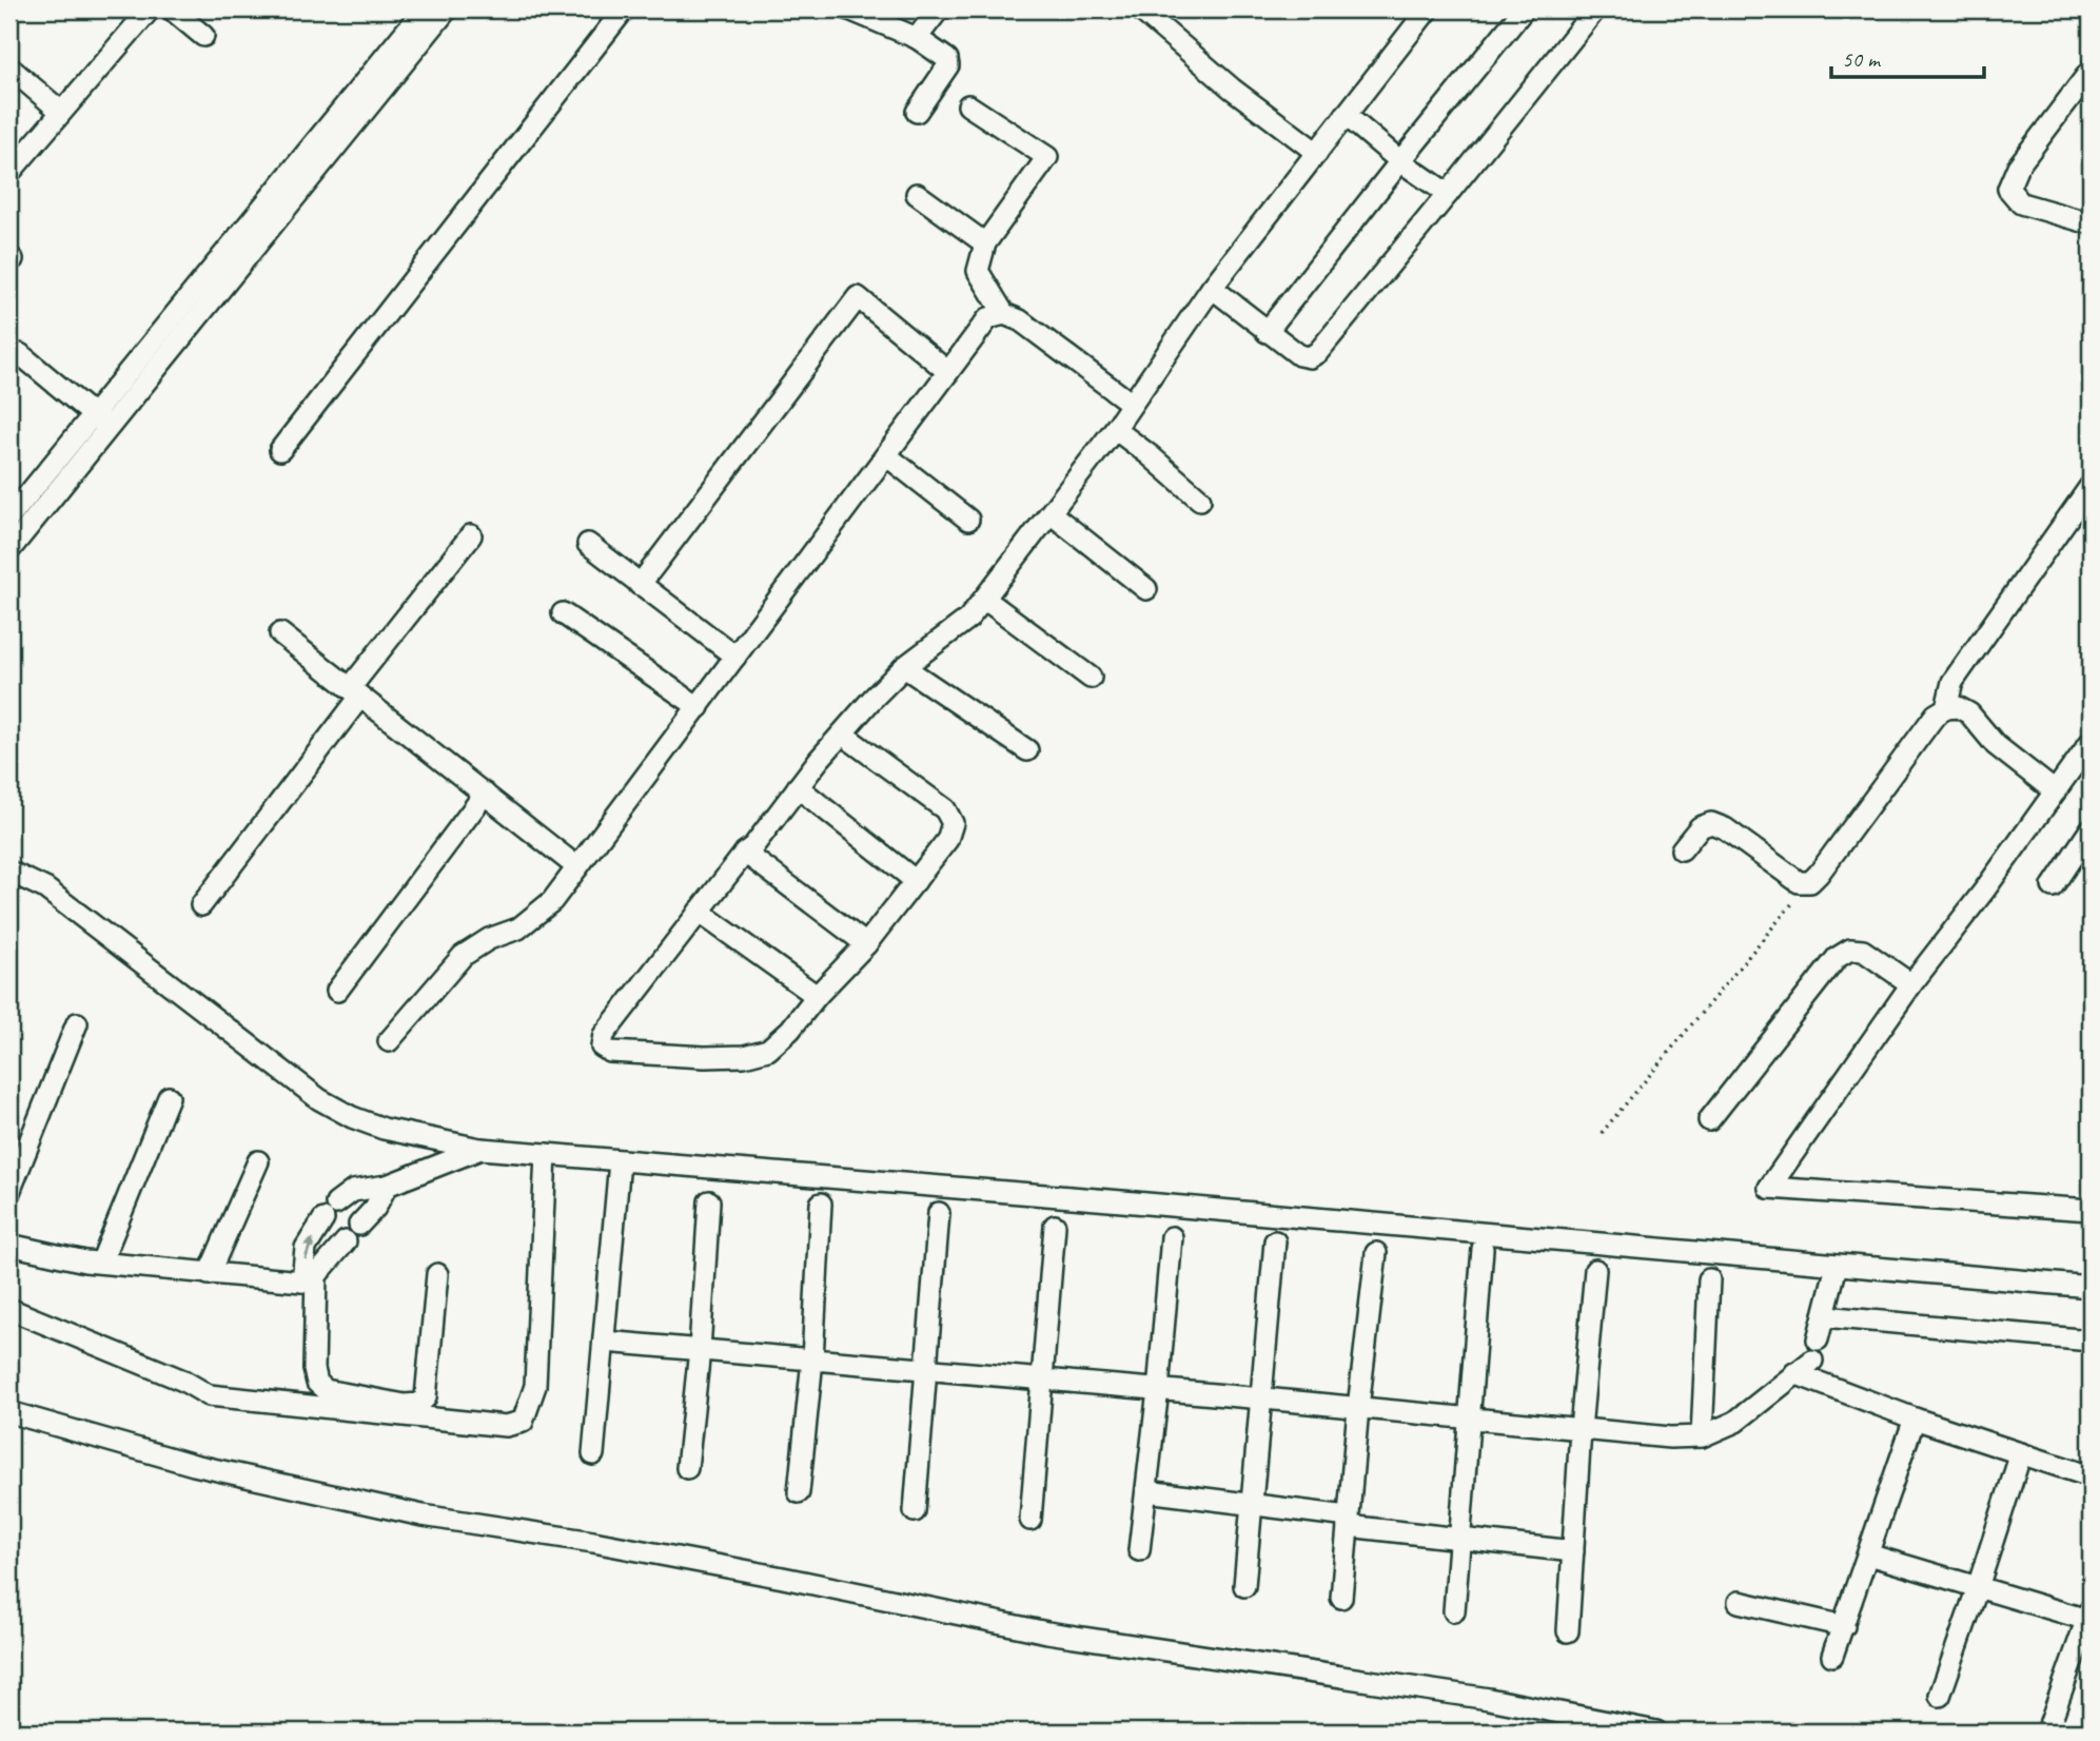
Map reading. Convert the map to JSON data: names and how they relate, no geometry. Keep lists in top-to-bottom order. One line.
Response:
{"scale_bar":"50 m"}
